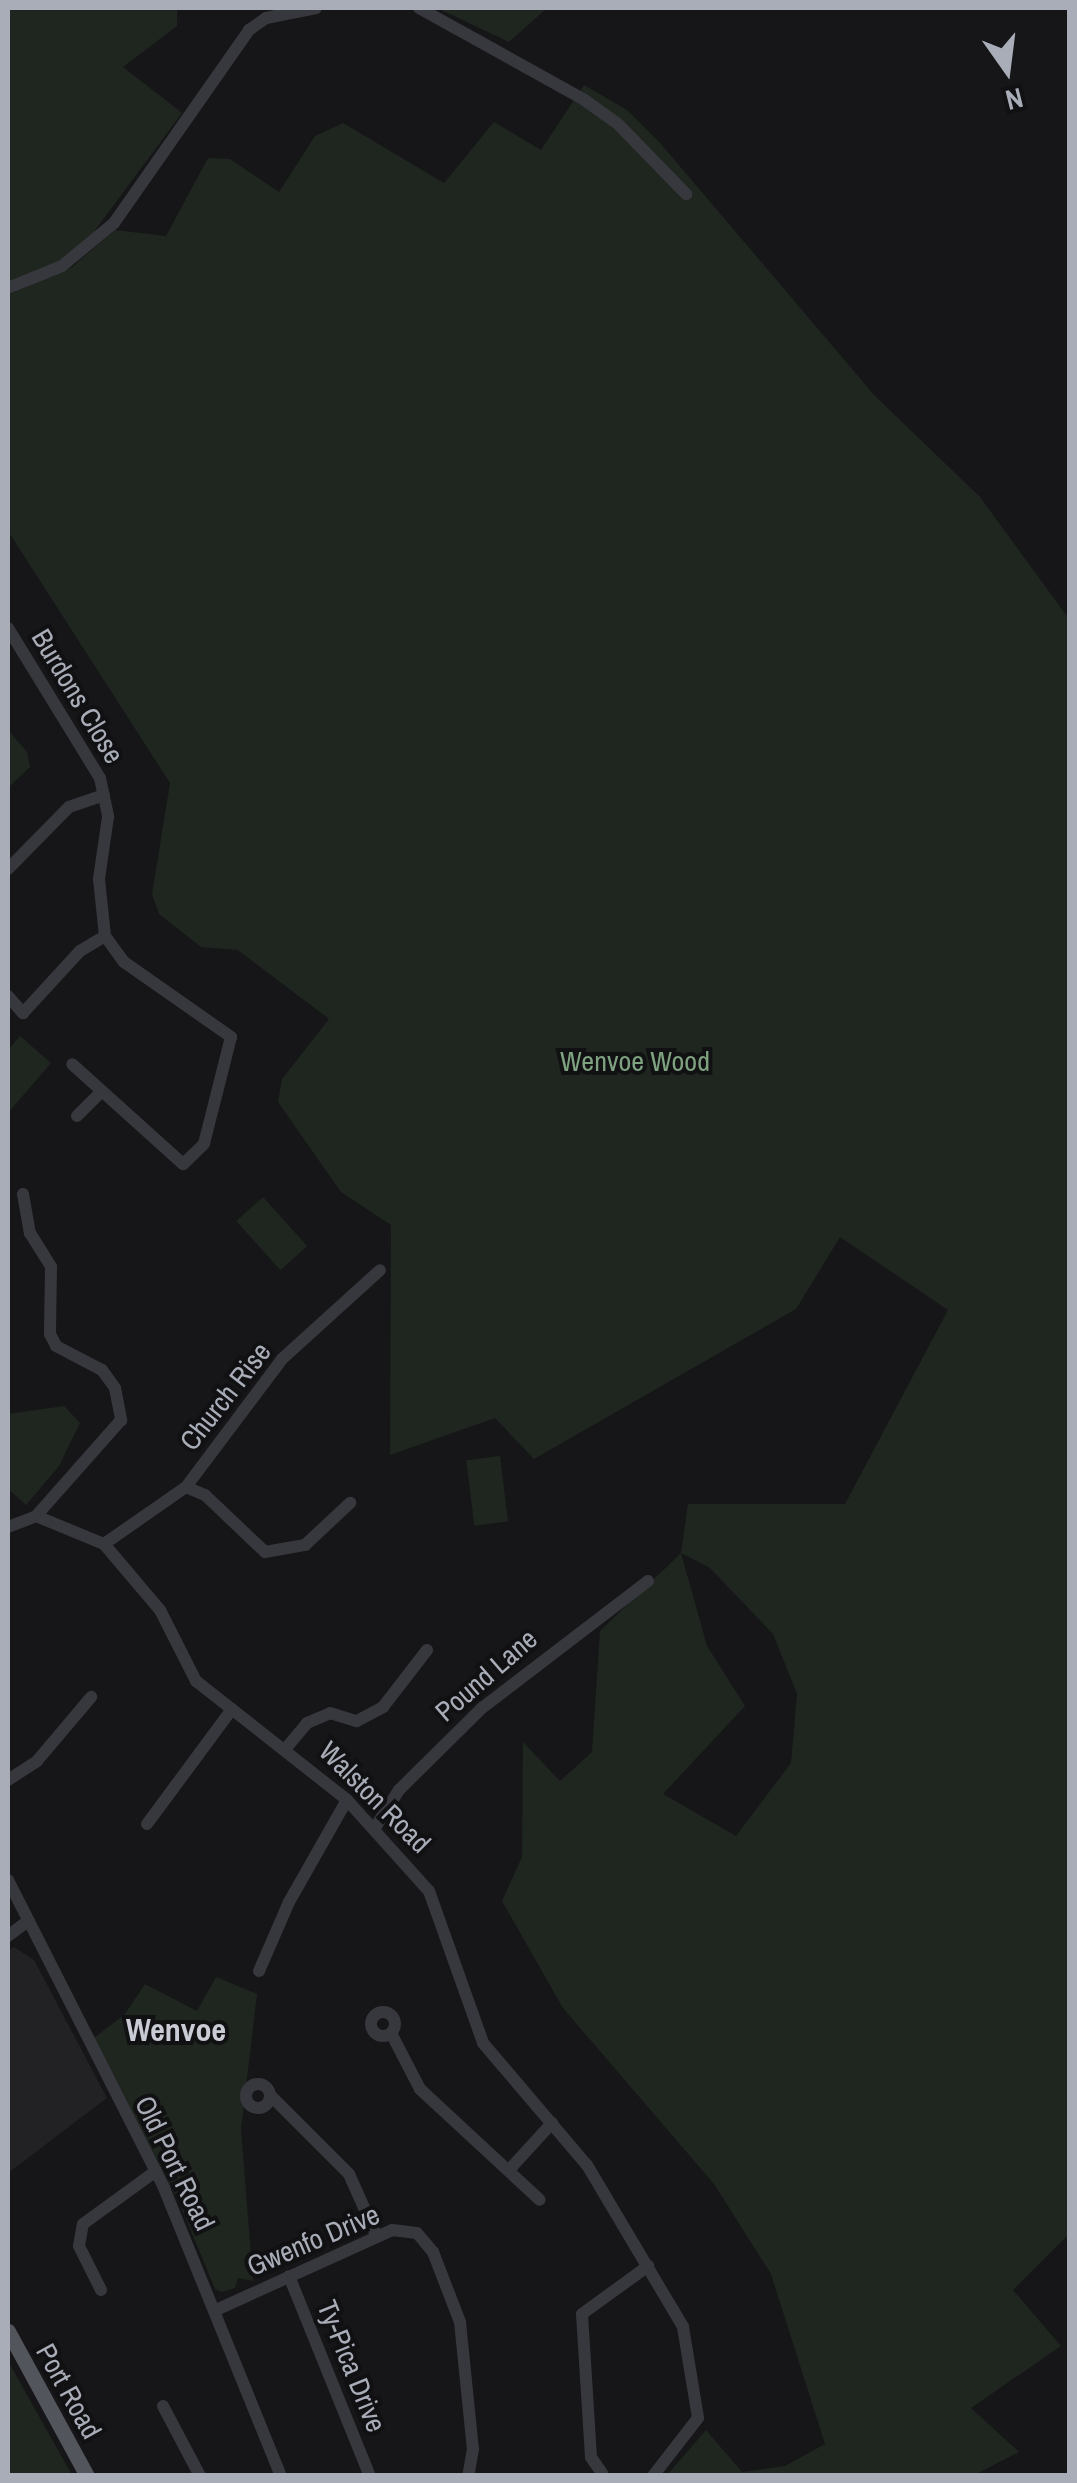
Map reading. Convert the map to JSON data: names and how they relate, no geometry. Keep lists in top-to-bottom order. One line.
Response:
{"streets":{"main road":["Port Road"],"street":["Burdons Close","Church Rise","Pound Lane","Walston Road","Old Port Road","Gwenfo Drive","Ty-Pica Drive"]},"crossings":[["Church Rise","Walston Road"],["Pound Lane","Walston Road"],["Old Port Road","Gwenfo Drive"],["Gwenfo Drive","Ty-Pica Drive"]],"districts":["Wenvoe"],"parks":["Wenvoe Wood"],"north":"bottom"}
